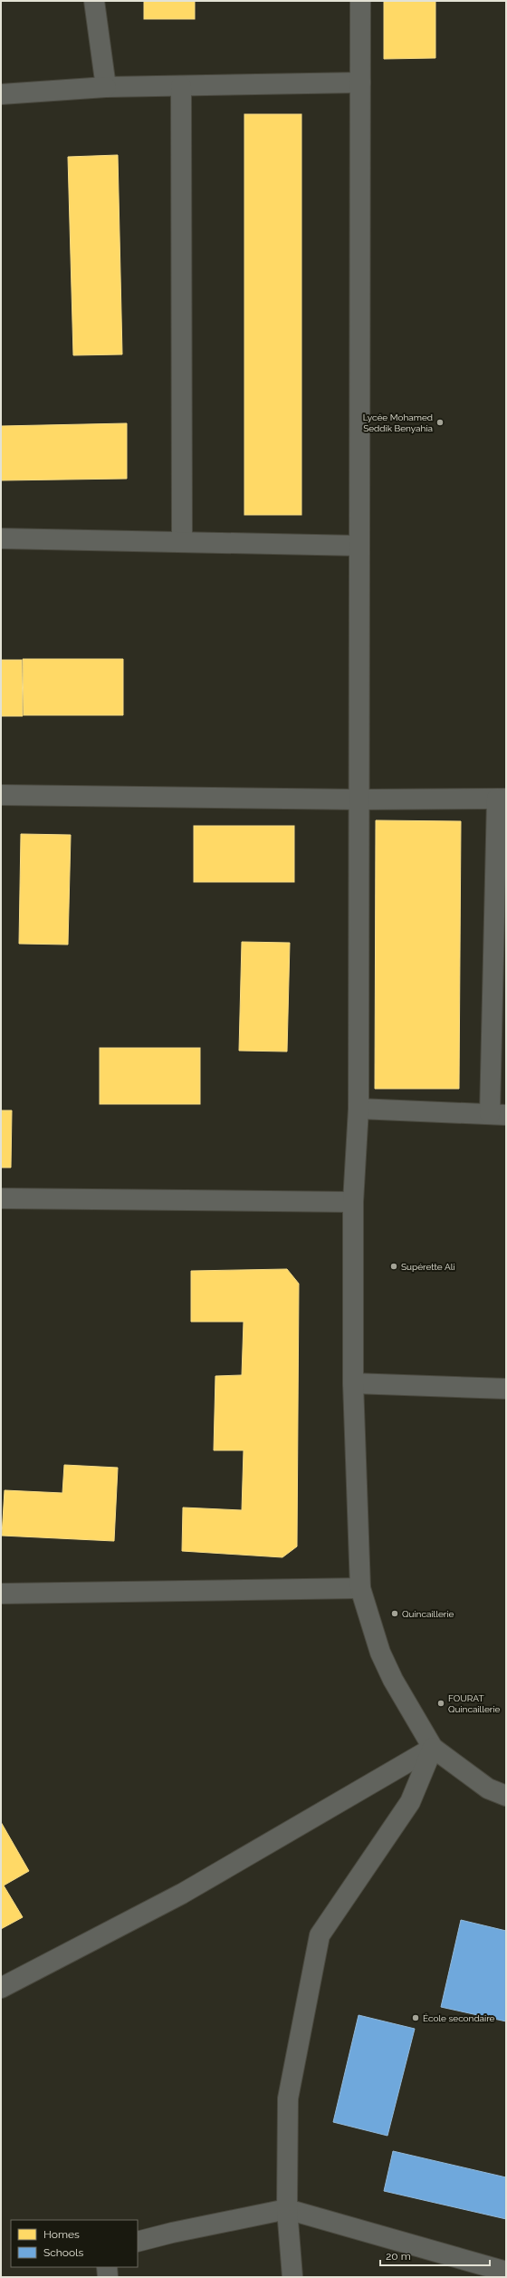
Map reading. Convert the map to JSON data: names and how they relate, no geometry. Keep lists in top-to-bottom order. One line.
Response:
{"places":["Lycée Mohamed Seddik Benyahia","Supérette Ali","Quincaillerie","FOURAT Quincaillerie","École secondaire"],"legend":["Homes","Schools"],"scale_bar":"20 m"}
